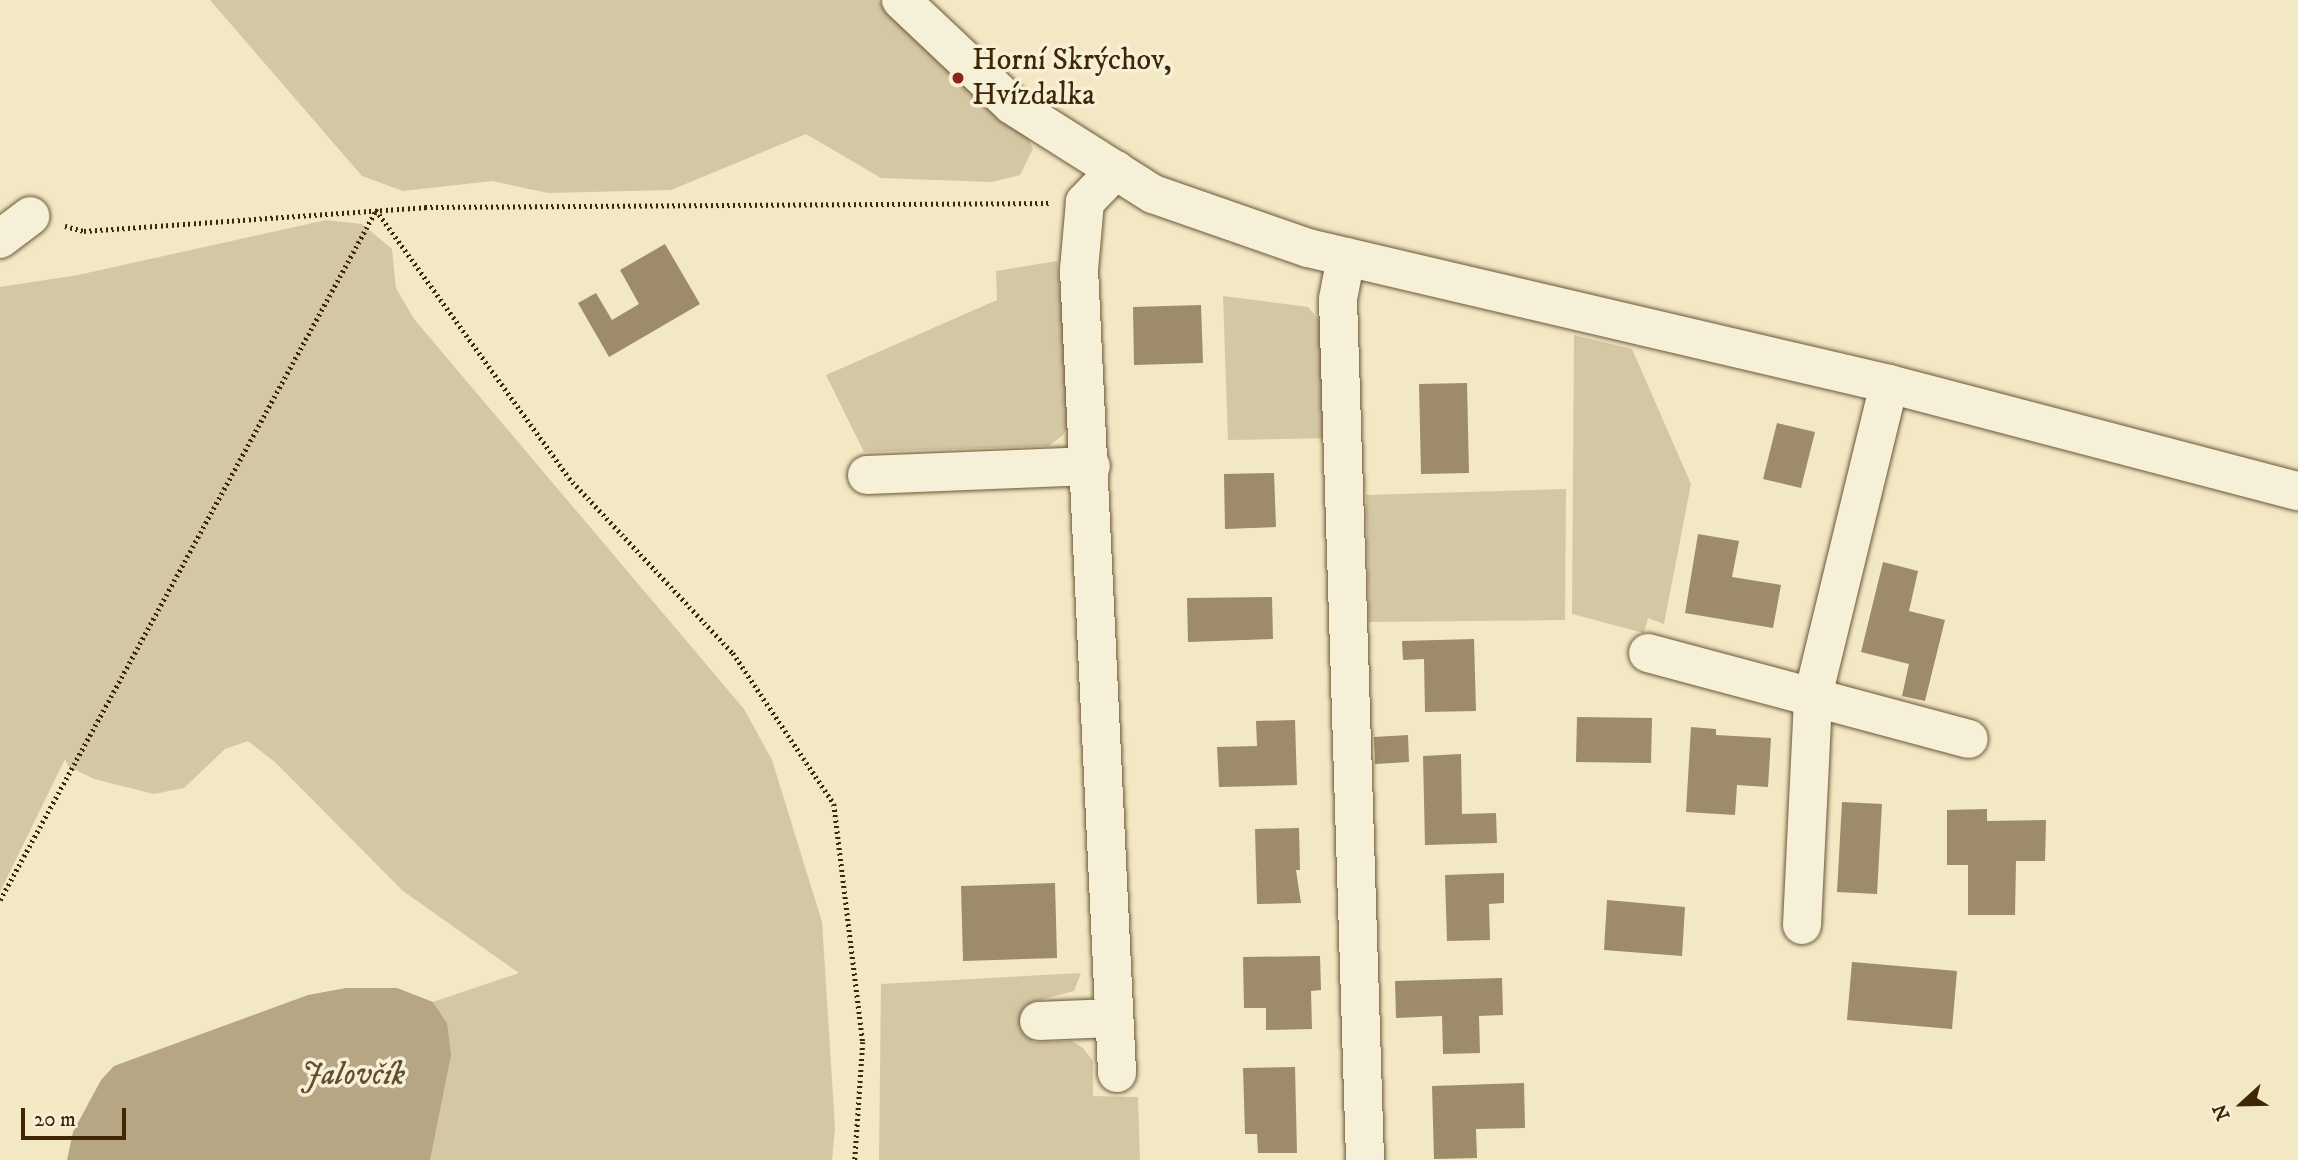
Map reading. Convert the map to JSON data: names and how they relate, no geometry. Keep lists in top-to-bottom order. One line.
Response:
{"water":["Jalovčík"],"places":["Horní Skrýchov, Hvízdalka"],"scale_bar":"20 m","north":"left"}
